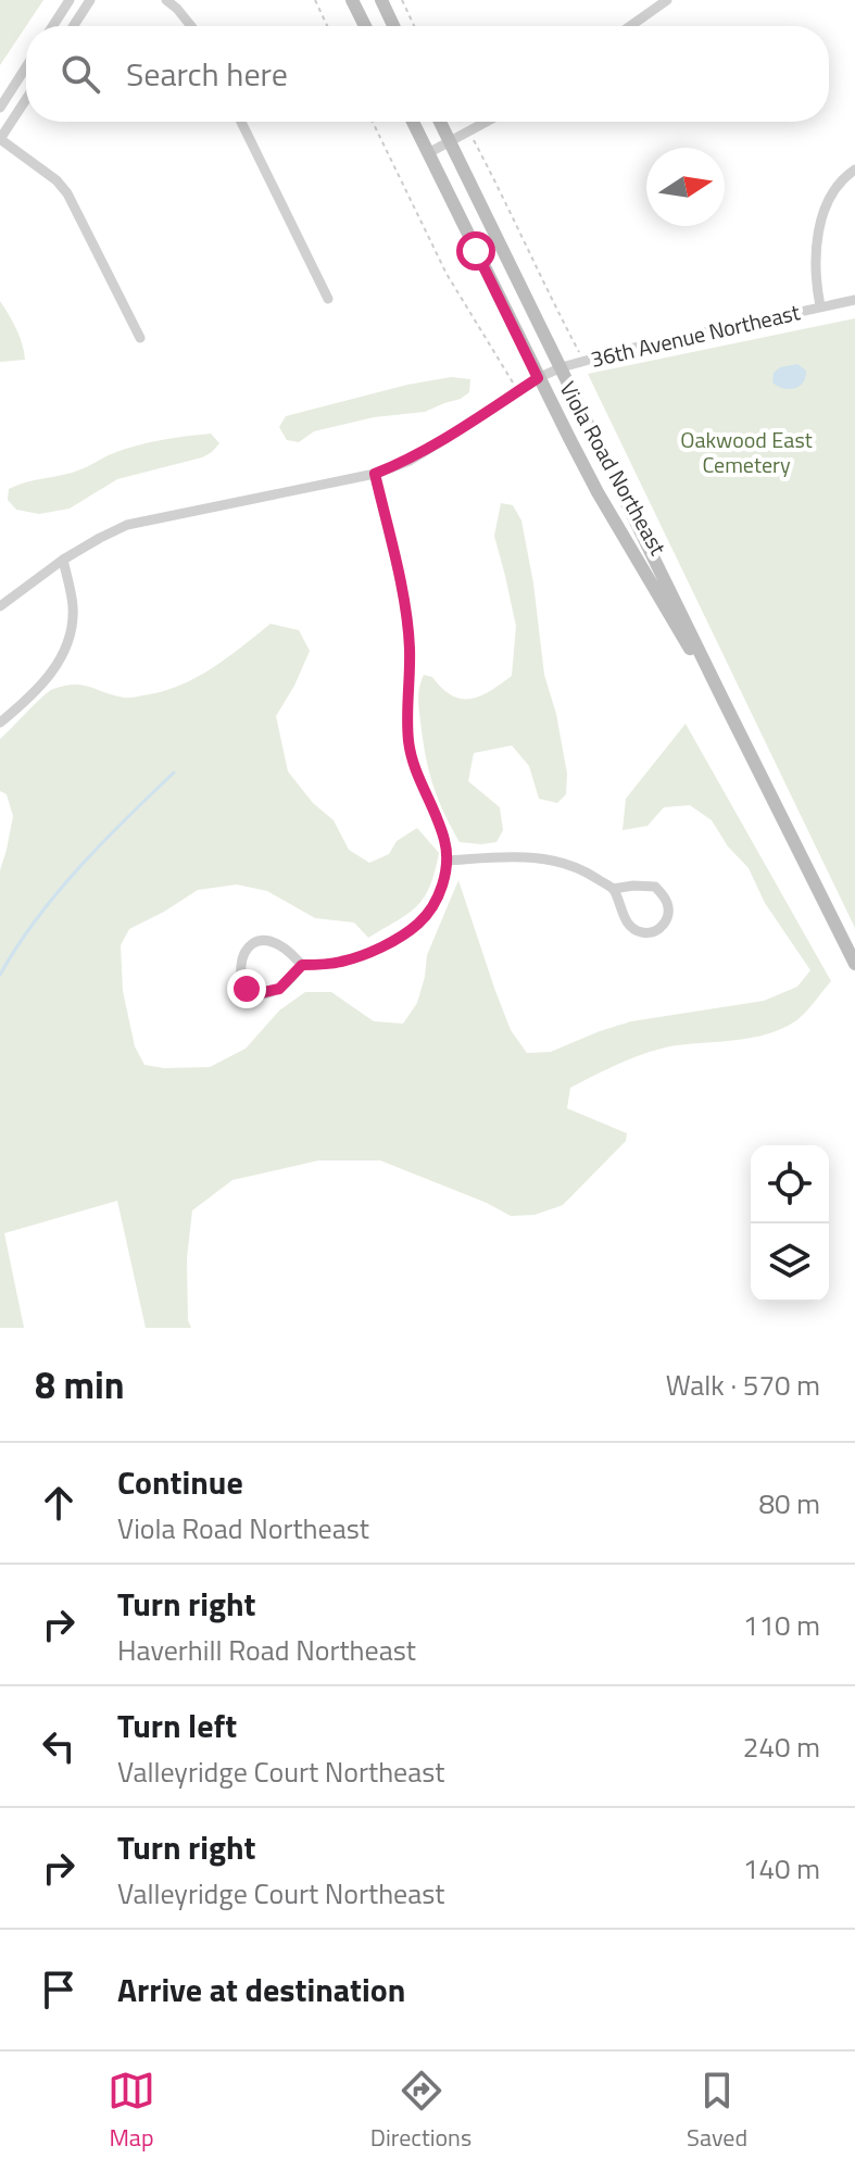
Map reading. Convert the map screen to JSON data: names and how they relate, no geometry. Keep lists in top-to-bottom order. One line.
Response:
{"streets":{"main road":["Viola Road Northeast"],"street":["36th Avenue Northeast"]},"crossings":[["36th Avenue Northeast","Viola Road Northeast"]],"parks":["Oakwood East Cemetery"],"north":"right","page":{"search":"Search here","heading":["8 min","Walk · 570 m"],"list":[["Continue","Viola Road Northeast","80 m"],["Turn right","Haverhill Road Northeast","110 m"],["Turn left","Valleyridge Court Northeast","240 m"],["Turn right","Valleyridge Court Northeast","140 m"],"Arrive at destination"],"nav":["Map","Directions","Saved"]}}
